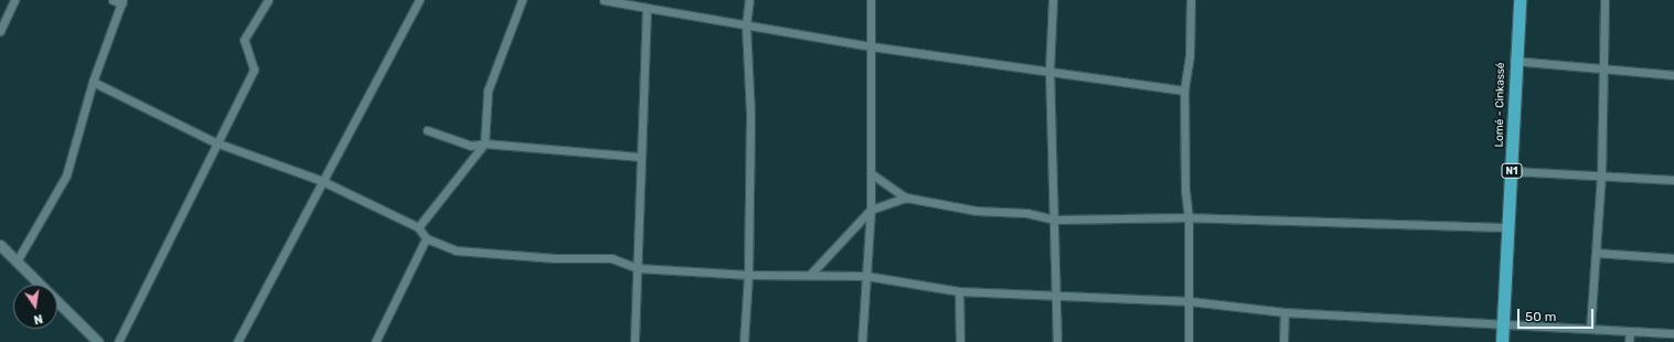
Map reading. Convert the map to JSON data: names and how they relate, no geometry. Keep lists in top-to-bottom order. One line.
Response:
{"streets":{"highway":["Lomé - Cinkassé","N1"]},"scale_bar":"50 m","north":"bottom"}
